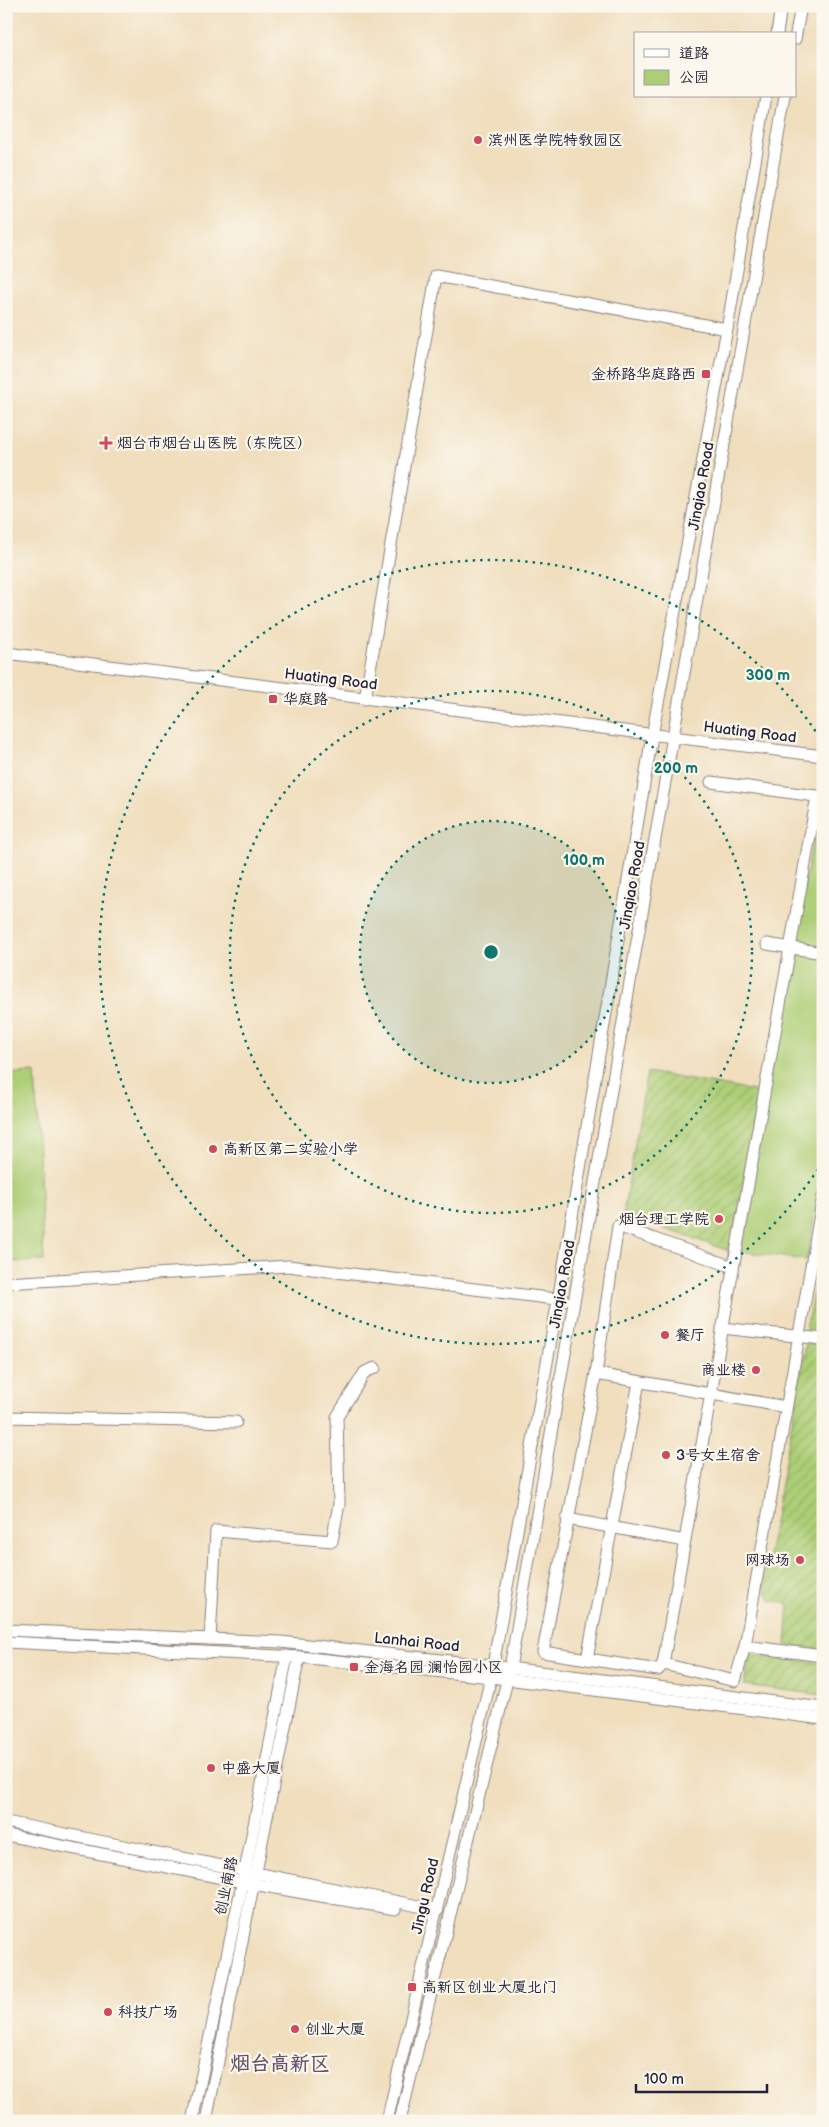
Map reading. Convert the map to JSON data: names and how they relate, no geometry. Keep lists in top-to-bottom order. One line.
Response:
{"streets":{"street":["Jinqiao Road","Huating Road","Lanhai Road","创业南路","Jingu Road"]},"crossings":[["Jinqiao Road","Huating Road"],["Jinqiao Road","Lanhai Road"],["Jinqiao Road","Jingu Road"],["Lanhai Road","创业南路"],["Lanhai Road","Jingu Road"]],"districts":["烟台高新区"],"places":{"other":["滨州医学院特教园区","高新区第二实验小学","烟台理工学院","餐厅","商业楼","3号女生宿舍","网球场","中盛大厦","科技广场","创业大厦"],"transit":["金桥路华庭路西","华庭路","金海名园 澜怡园小区","高新区创业大厦北门"],"health":["烟台市烟台山医院（东院区）"]},"legend":["道路","公园"],"scale_bar":"100 m","rings":["300 m","200 m","100 m"]}
